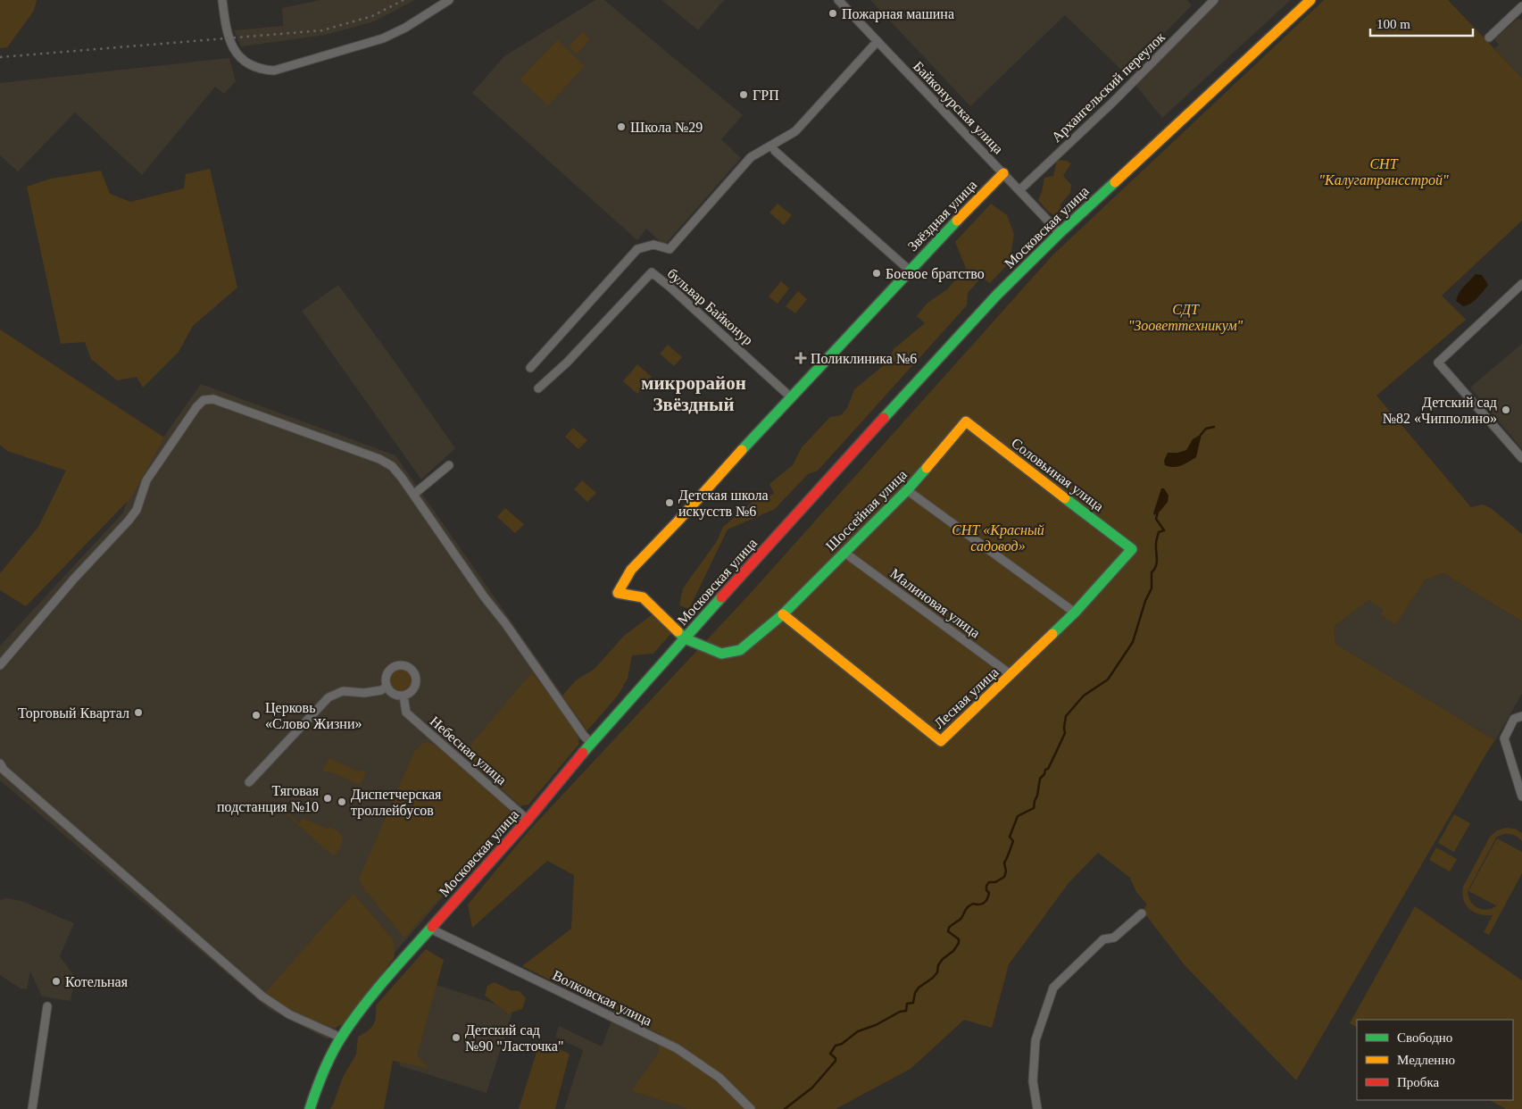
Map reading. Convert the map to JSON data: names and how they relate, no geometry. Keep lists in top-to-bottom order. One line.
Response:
{"streets":{"street":["Архангельский переулок","Байконурская улица","Звёздная улица","Московская улица","бульвар Байконур","Соловьиная улица","Шоссейная улица","Малиновая улица","Лесная улица","Небесная улица","Волковская улица"]},"crossings":[["Архангельский переулок","Байконурская улица"],["Байконурская улица","Звёздная улица"],["Байконурская улица","Московская улица"],["Звёздная улица","Московская улица"],["Звёздная улица","бульвар Байконур"],["Звёздная улица","Шоссейная улица"],["Московская улица","Шоссейная улица"],["Московская улица","Небесная улица"],["Московская улица","Волковская улица"],["Соловьиная улица","Шоссейная улица"],["Соловьиная улица","Лесная улица"],["Шоссейная улица","Малиновая улица"],["Шоссейная улица","Лесная улица"],["Малиновая улица","Лесная улица"]],"districts":["микрорайон Звёздный"],"parks":["СНТ \"Калугатрансстрой\"","СДТ \"Зооветтехникум\"","СНТ «Красный садовод»"],"places":{"other":["Пожарная машина","ГРП","Школа №29","Боевое братство","Детский сад №82 «Чипполино»","Детская школа искусств №6","Торговый Квартал","Церковь «Слово Жизни»","Тяговая подстанция №10","Диспетчерская троллейбусов","Котельная","Детский сад №90 \"Ласточка\""],"health":["Поликлиника №6"]},"legend":["Свободно","Медленно","Пробка"],"scale_bar":"100 m"}
